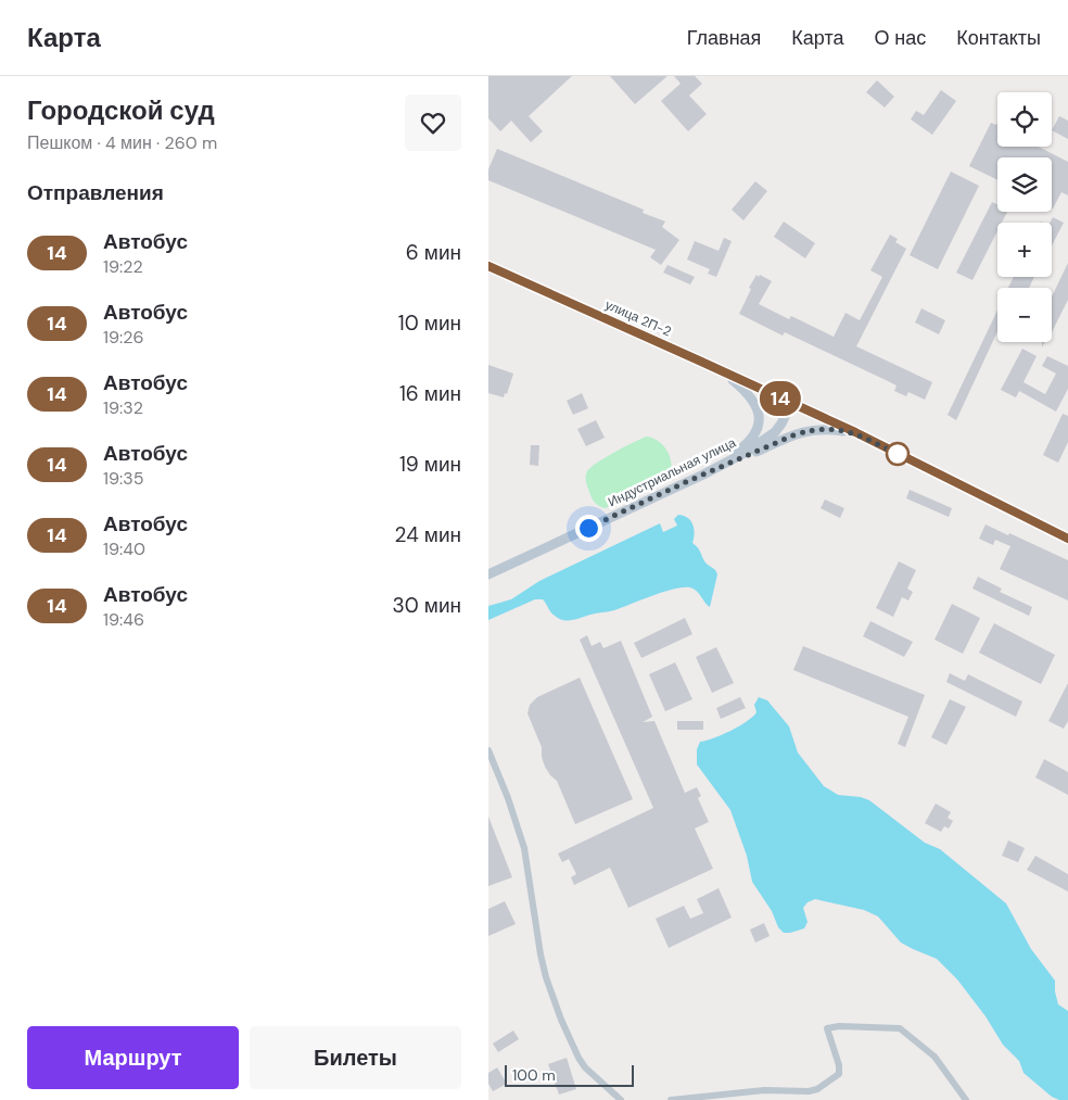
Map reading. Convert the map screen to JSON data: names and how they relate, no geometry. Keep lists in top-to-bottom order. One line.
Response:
{"streets":{"main road":["улица 2П-2","Индустриальная улица"]},"crossings":[["улица 2П-2","Индустриальная улица"]],"lines":["bus line 14"],"scale_bar":"100 m","page":{"header":"Карта","nav":["Главная","Карта","О нас","Контакты"],"heading":[["Городской суд","Пешком · 4 мин · 260 m"],"Отправления"],"on_map":"14","map_buttons":["+","−"],"list":[{"mark":"14","name":"Автобус","note":"19:22","value":"6 мин"},{"mark":"14","name":"Автобус","note":"19:26","value":"10 мин"},{"mark":"14","name":"Автобус","note":"19:32","value":"16 мин"},{"mark":"14","name":"Автобус","note":"19:35","value":"19 мин"},{"mark":"14","name":"Автобус","note":"19:40","value":"24 мин"},{"mark":"14","name":"Автобус","note":"19:46","value":"30 мин"}],"buttons":["Маршрут","Билеты"],"scale":"100 m"}}
